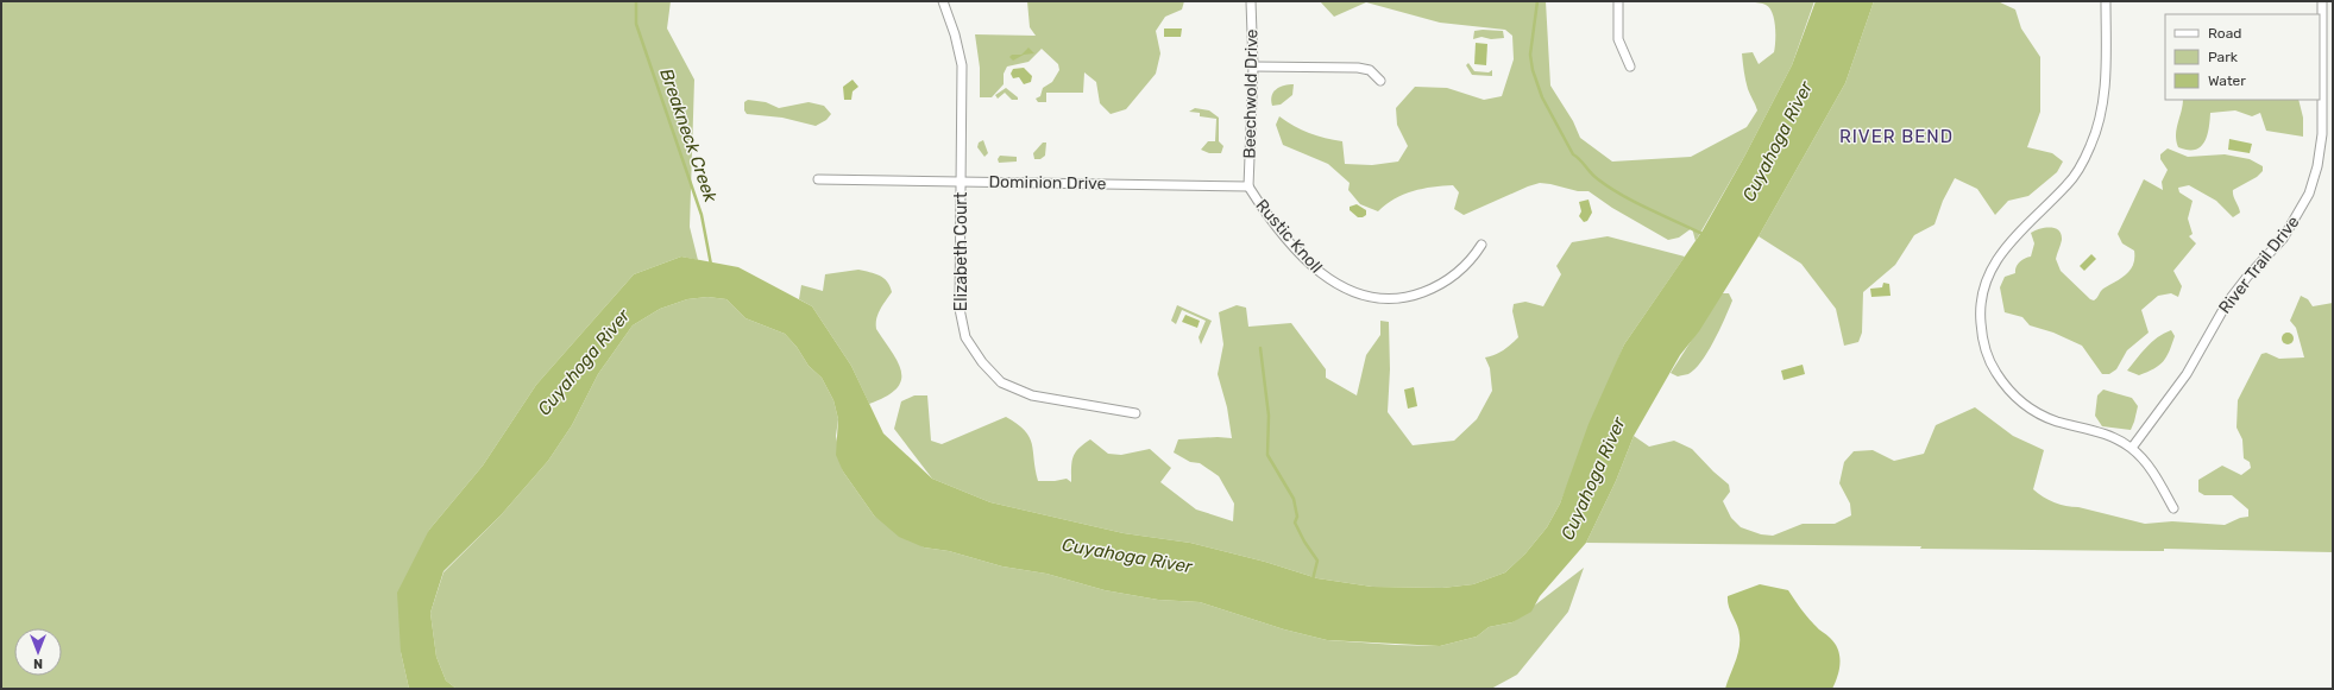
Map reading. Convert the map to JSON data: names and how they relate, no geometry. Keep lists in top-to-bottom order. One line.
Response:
{"streets":{"street":["Beechwold Drive","Dominion Drive","Rustic Knoll","Elizabeth Court","River Trail Drive"]},"crossings":[["Beechwold Drive","Dominion Drive"],["Beechwold Drive","Rustic Knoll"],["Dominion Drive","Rustic Knoll"],["Dominion Drive","Elizabeth Court"]],"districts":["RIVER BEND"],"water":["Breakneck Creek","Cuyahoga River"],"legend":["Road","Park","Water"],"north":"bottom"}
